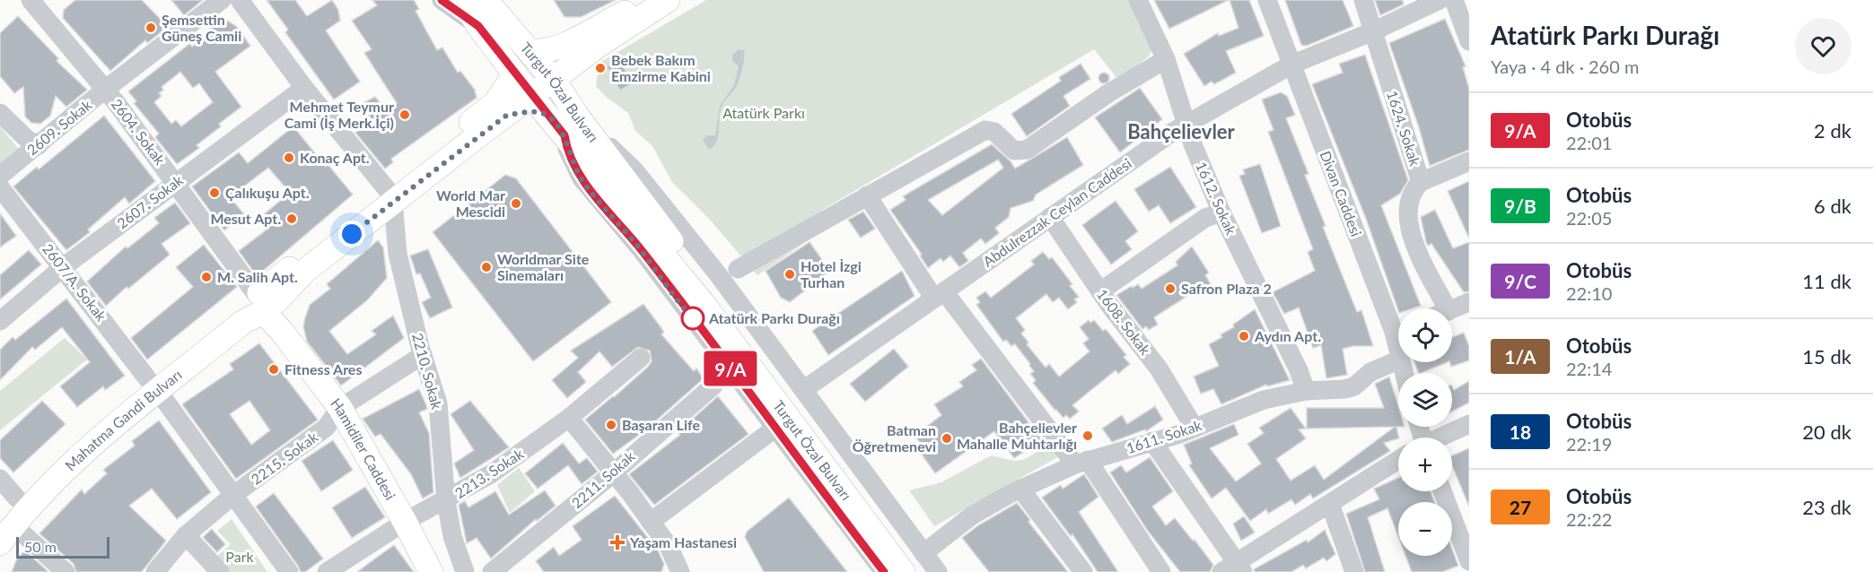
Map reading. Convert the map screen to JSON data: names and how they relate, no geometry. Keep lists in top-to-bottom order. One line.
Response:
{"streets":{"main road":["Turgut Özal Bulvarı","Mahatma Gandi Bulvarı","Hamidiler Caddesi"],"street":["2609. Sokak","1624. Sokak","2604. Sokak","Divan Caddesi","1612. Sokak","2607. Sokak","Abdulrezzak Ceylan Caddesi","2607/A. Sokak","1608. Sokak","2210. Sokak","1611. Sokak","2215. Sokak","2213. Sokak","2211. Sokak"]},"crossings":[["Turgut Özal Bulvarı","Mahatma Gandi Bulvarı"],["Turgut Özal Bulvarı","1611. Sokak"],["2609. Sokak","2604. Sokak"],["1624. Sokak","Abdulrezzak Ceylan Caddesi"],["2604. Sokak","2607. Sokak"],["2604. Sokak","Mahatma Gandi Bulvarı"],["2604. Sokak","Hamidiler Caddesi"],["Divan Caddesi","Abdulrezzak Ceylan Caddesi"],["1612. Sokak","Abdulrezzak Ceylan Caddesi"],["1612. Sokak","1611. Sokak"],["2607. Sokak","2607/A. Sokak"],["Abdulrezzak Ceylan Caddesi","1608. Sokak"],["2607/A. Sokak","Mahatma Gandi Bulvarı"],["2607/A. Sokak","2215. Sokak"],["1608. Sokak","1611. Sokak"],["2210. Sokak","Mahatma Gandi Bulvarı"],["2210. Sokak","2215. Sokak"],["2210. Sokak","2213. Sokak"],["Mahatma Gandi Bulvarı","Hamidiler Caddesi"],["Hamidiler Caddesi","2215. Sokak"],["Hamidiler Caddesi","2213. Sokak"]],"districts":["Bahçelievler"],"parks":["Atatürk Parkı","Park"],"places":{"other":["Şemsettin Güneş Camii","Bebek Bakım Emzirme Kabini","Mehmet Teymur Cami (İş Merk.İçi)","Konaç Apt.","Çalıkuşu Apt.","World Mar Mescidi","Mesut Apt.","Worldmar Site Sinemaları","Hotel İzgi Turhan","M. Salih Apt.","Safron Plaza 2","Atatürk Parkı Durağı","Aydın Apt.","Fitness Ares","Başaran Life","Bahçelievler Mahalle Muhtarlığı","Batman Öğretmenevi"],"health":["Yaşam Hastanesi"]},"lines":["bus line 9/A"],"scale_bar":"50 m","page":{"on_map":"9/A","heading":["Atatürk Parkı Durağı","Yaya · 4 dk · 260 m"],"list":[{"mark":"9/A","name":"Otobüs","note":"22:01","value":"2 dk"},{"mark":"9/B","name":"Otobüs","note":"22:05","value":"6 dk"},{"mark":"9/C","name":"Otobüs","note":"22:10","value":"11 dk"},{"mark":"1/A","name":"Otobüs","note":"22:14","value":"15 dk"},{"mark":"18","name":"Otobüs","note":"22:19","value":"20 dk"},{"mark":"27","name":"Otobüs","note":"22:22","value":"23 dk"}],"map_buttons":["+","−"],"scale":"50 m"}}
